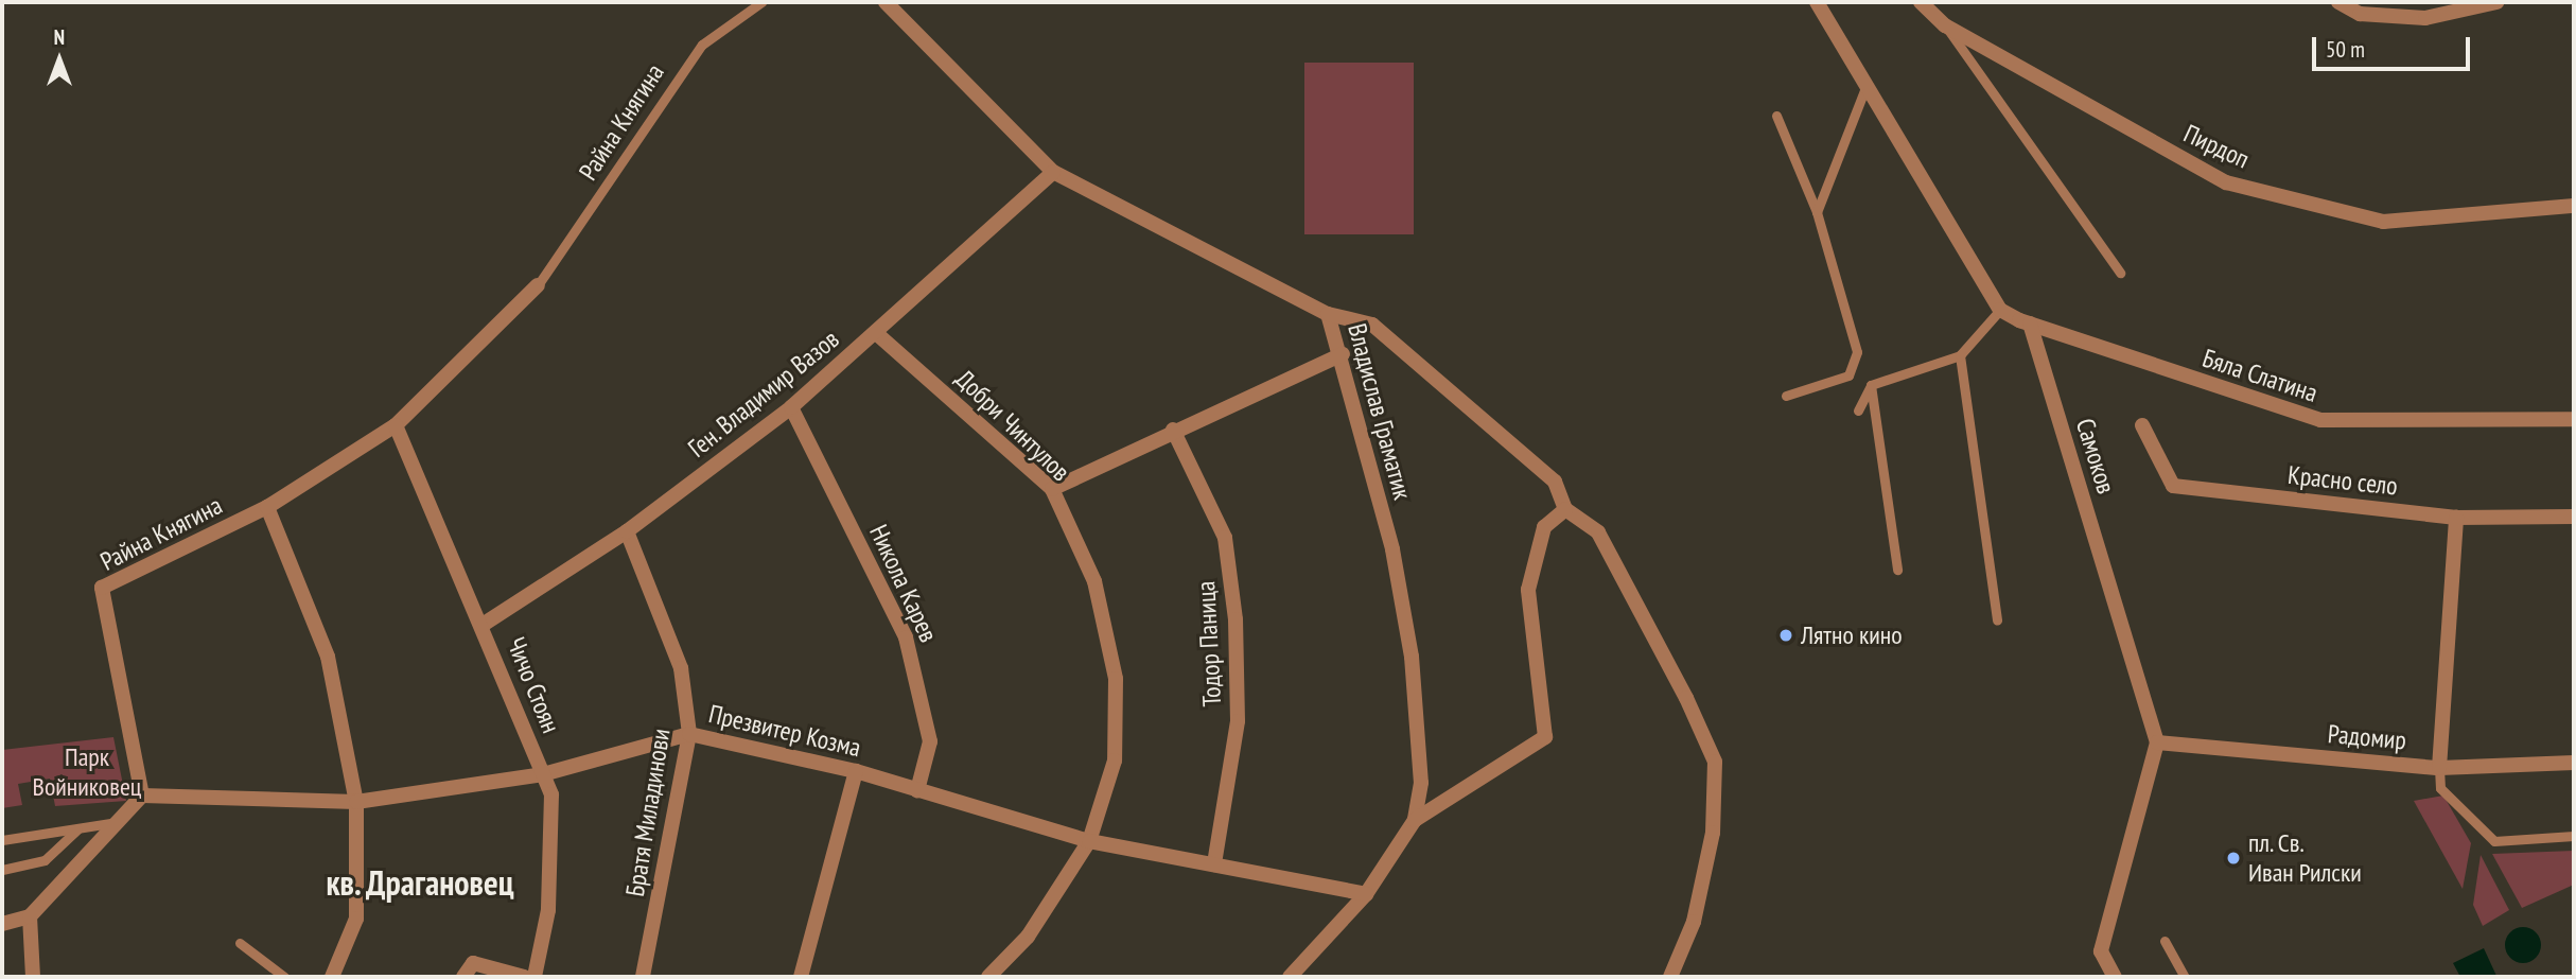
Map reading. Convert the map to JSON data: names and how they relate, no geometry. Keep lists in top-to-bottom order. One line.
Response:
{"streets":{"street":["Райна Княгина","Пирдоп","Бяла Слатина","Ген. Владимир Вазов","Владислав Граматик","Добри Чинтулов","Самоков","Красно село","Никола Карев","Тодор Паница","Чичо Стоян","Презвитер Козма","Радомир","Братя Миладинови"]},"crossings":[["Райна Княгина","Чичо Стоян"],["Райна Княгина","Презвитер Козма"],["Бяла Слатина","Самоков"],["Ген. Владимир Вазов","Владислав Граматик"],["Ген. Владимир Вазов","Добри Чинтулов"],["Ген. Владимир Вазов","Никола Карев"],["Ген. Владимир Вазов","Чичо Стоян"],["Ген. Владимир Вазов","Братя Миладинови"],["Владислав Граматик","Презвитер Козма"],["Добри Чинтулов","Презвитер Козма"],["Самоков","Радомир"],["Никола Карев","Презвитер Козма"],["Тодор Паница","Презвитер Козма"],["Чичо Стоян","Презвитер Козма"],["Презвитер Козма","Братя Миладинови"]],"districts":["кв. Драгановец"],"parks":["Парк Войниковец"],"places":["Лятно кино","пл. Св. Иван Рилски"],"scale_bar":"50 m","north":"top"}
